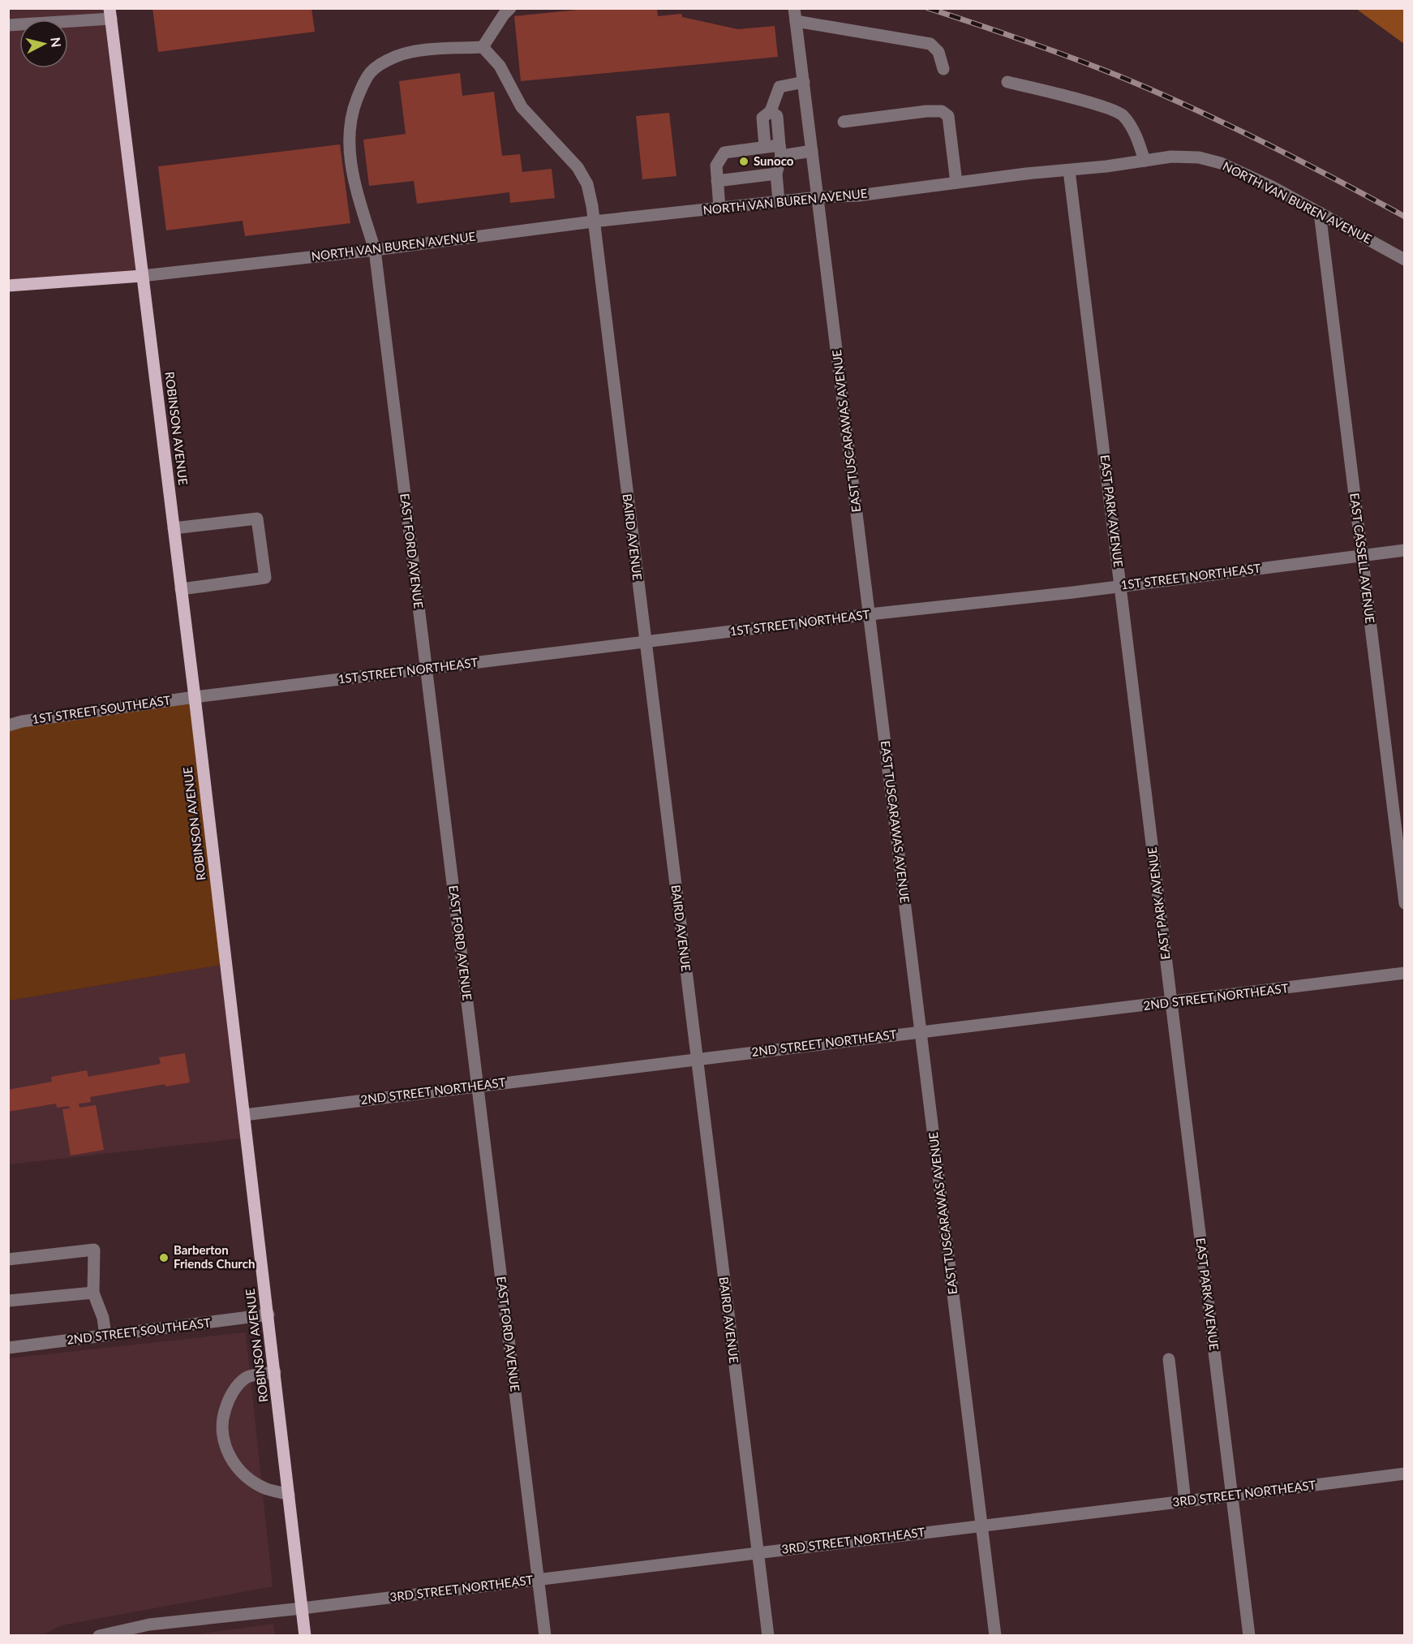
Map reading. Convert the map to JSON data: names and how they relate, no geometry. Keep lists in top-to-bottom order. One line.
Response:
{"streets":{"main road":["ROBINSON AVENUE"],"street":["NORTH VAN BUREN AVENUE","EAST TUSCARAWAS AVENUE","EAST PARK AVENUE","BAIRD AVENUE","EAST FORD AVENUE","EAST CASSELL AVENUE","1ST STREET NORTHEAST","1ST STREET SOUTHEAST","2ND STREET NORTHEAST","2ND STREET SOUTHEAST","3RD STREET NORTHEAST"]},"crossings":[["NORTH VAN BUREN AVENUE","ROBINSON AVENUE"],["NORTH VAN BUREN AVENUE","EAST TUSCARAWAS AVENUE"],["NORTH VAN BUREN AVENUE","EAST PARK AVENUE"],["NORTH VAN BUREN AVENUE","BAIRD AVENUE"],["NORTH VAN BUREN AVENUE","EAST FORD AVENUE"],["NORTH VAN BUREN AVENUE","EAST CASSELL AVENUE"],["ROBINSON AVENUE","1ST STREET NORTHEAST"],["ROBINSON AVENUE","1ST STREET SOUTHEAST"],["ROBINSON AVENUE","2ND STREET NORTHEAST"],["ROBINSON AVENUE","2ND STREET SOUTHEAST"],["ROBINSON AVENUE","3RD STREET NORTHEAST"],["EAST TUSCARAWAS AVENUE","1ST STREET NORTHEAST"],["EAST TUSCARAWAS AVENUE","2ND STREET NORTHEAST"],["EAST TUSCARAWAS AVENUE","3RD STREET NORTHEAST"],["EAST PARK AVENUE","1ST STREET NORTHEAST"],["EAST PARK AVENUE","2ND STREET NORTHEAST"],["EAST PARK AVENUE","3RD STREET NORTHEAST"],["BAIRD AVENUE","EAST FORD AVENUE"],["BAIRD AVENUE","1ST STREET NORTHEAST"],["BAIRD AVENUE","2ND STREET NORTHEAST"],["BAIRD AVENUE","3RD STREET NORTHEAST"],["EAST FORD AVENUE","1ST STREET NORTHEAST"],["EAST FORD AVENUE","2ND STREET NORTHEAST"],["EAST FORD AVENUE","3RD STREET NORTHEAST"],["EAST CASSELL AVENUE","1ST STREET NORTHEAST"],["1ST STREET NORTHEAST","1ST STREET SOUTHEAST"]],"places":["Sunoco","Barberton Friends Church"],"north":"right"}
